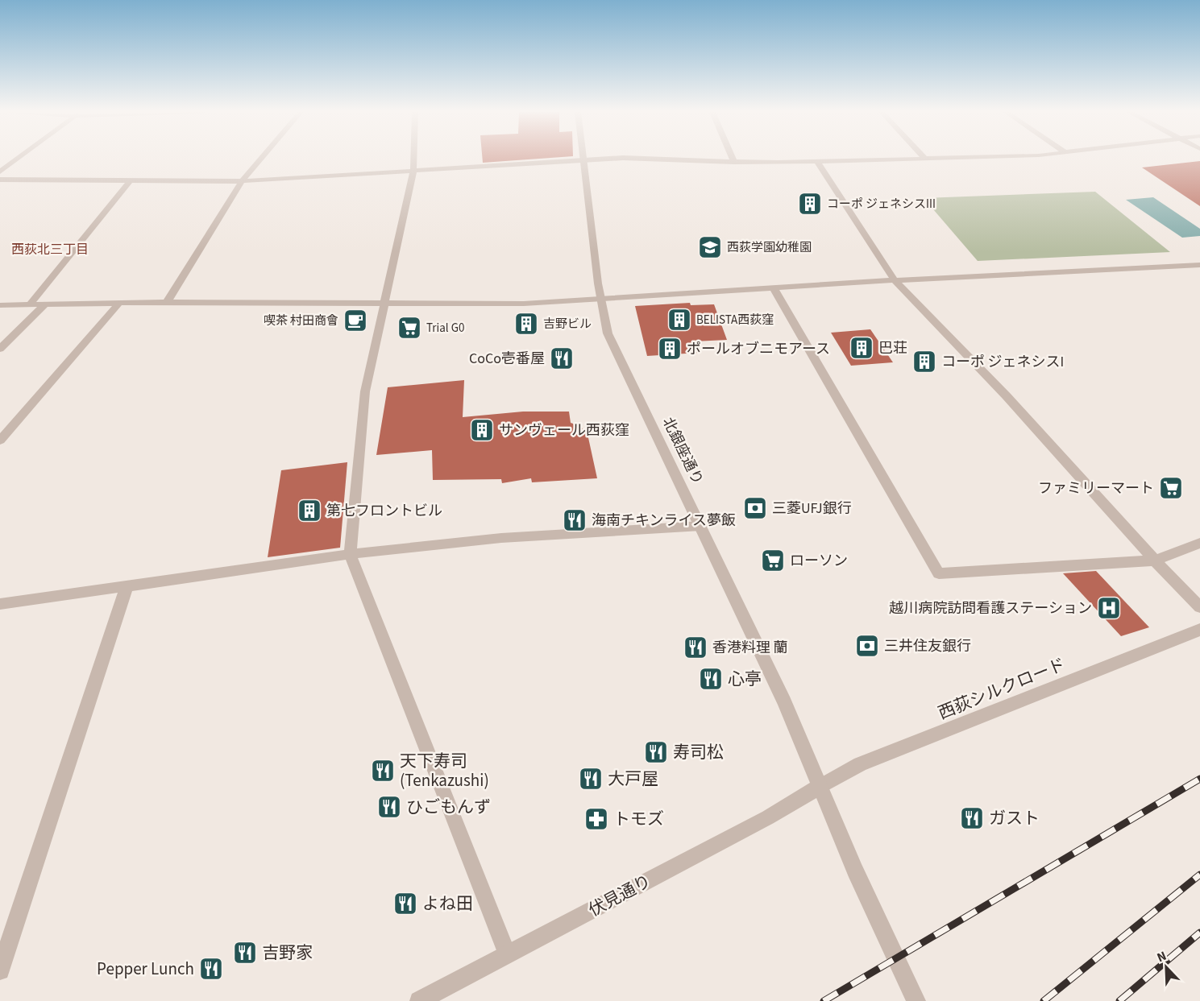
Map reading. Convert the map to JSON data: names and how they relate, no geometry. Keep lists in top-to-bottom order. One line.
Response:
{"streets":{"street":["北銀座通り","西荻シルクロード","伏見通り"]},"crossings":[["北銀座通り","西荻シルクロード"],["北銀座通り","伏見通り"],["西荻シルクロード","伏見通り"]],"districts":["西荻北三丁目"],"places":{"building":["コーポ ジェネシスIII","BELISTA西荻窪","吉野ビル","巴荘","ポールオブニモアース","コーポ ジェネシスI","サンヴェール西荻窪","第七フロントビル"],"school or university":["西荻学園幼稚園"],"cafe":["喫茶 村田商會"],"supermarket":["Trial G0","ファミリーマート","ローソン"],"restaurant":["CoCo壱番屋","海南チキンライス夢飯","香港料理 蘭","心亭","寿司松","天下寿司 (Tenkazushi)","大戸屋","ひごもんず","ガスト","よね田","吉野家","Pepper Lunch"],"bank":["三菱UFJ銀行","三井住友銀行"],"hospital":["越川病院訪問看護ステーション"],"pharmacy":["トモズ"]},"north":"top left"}
